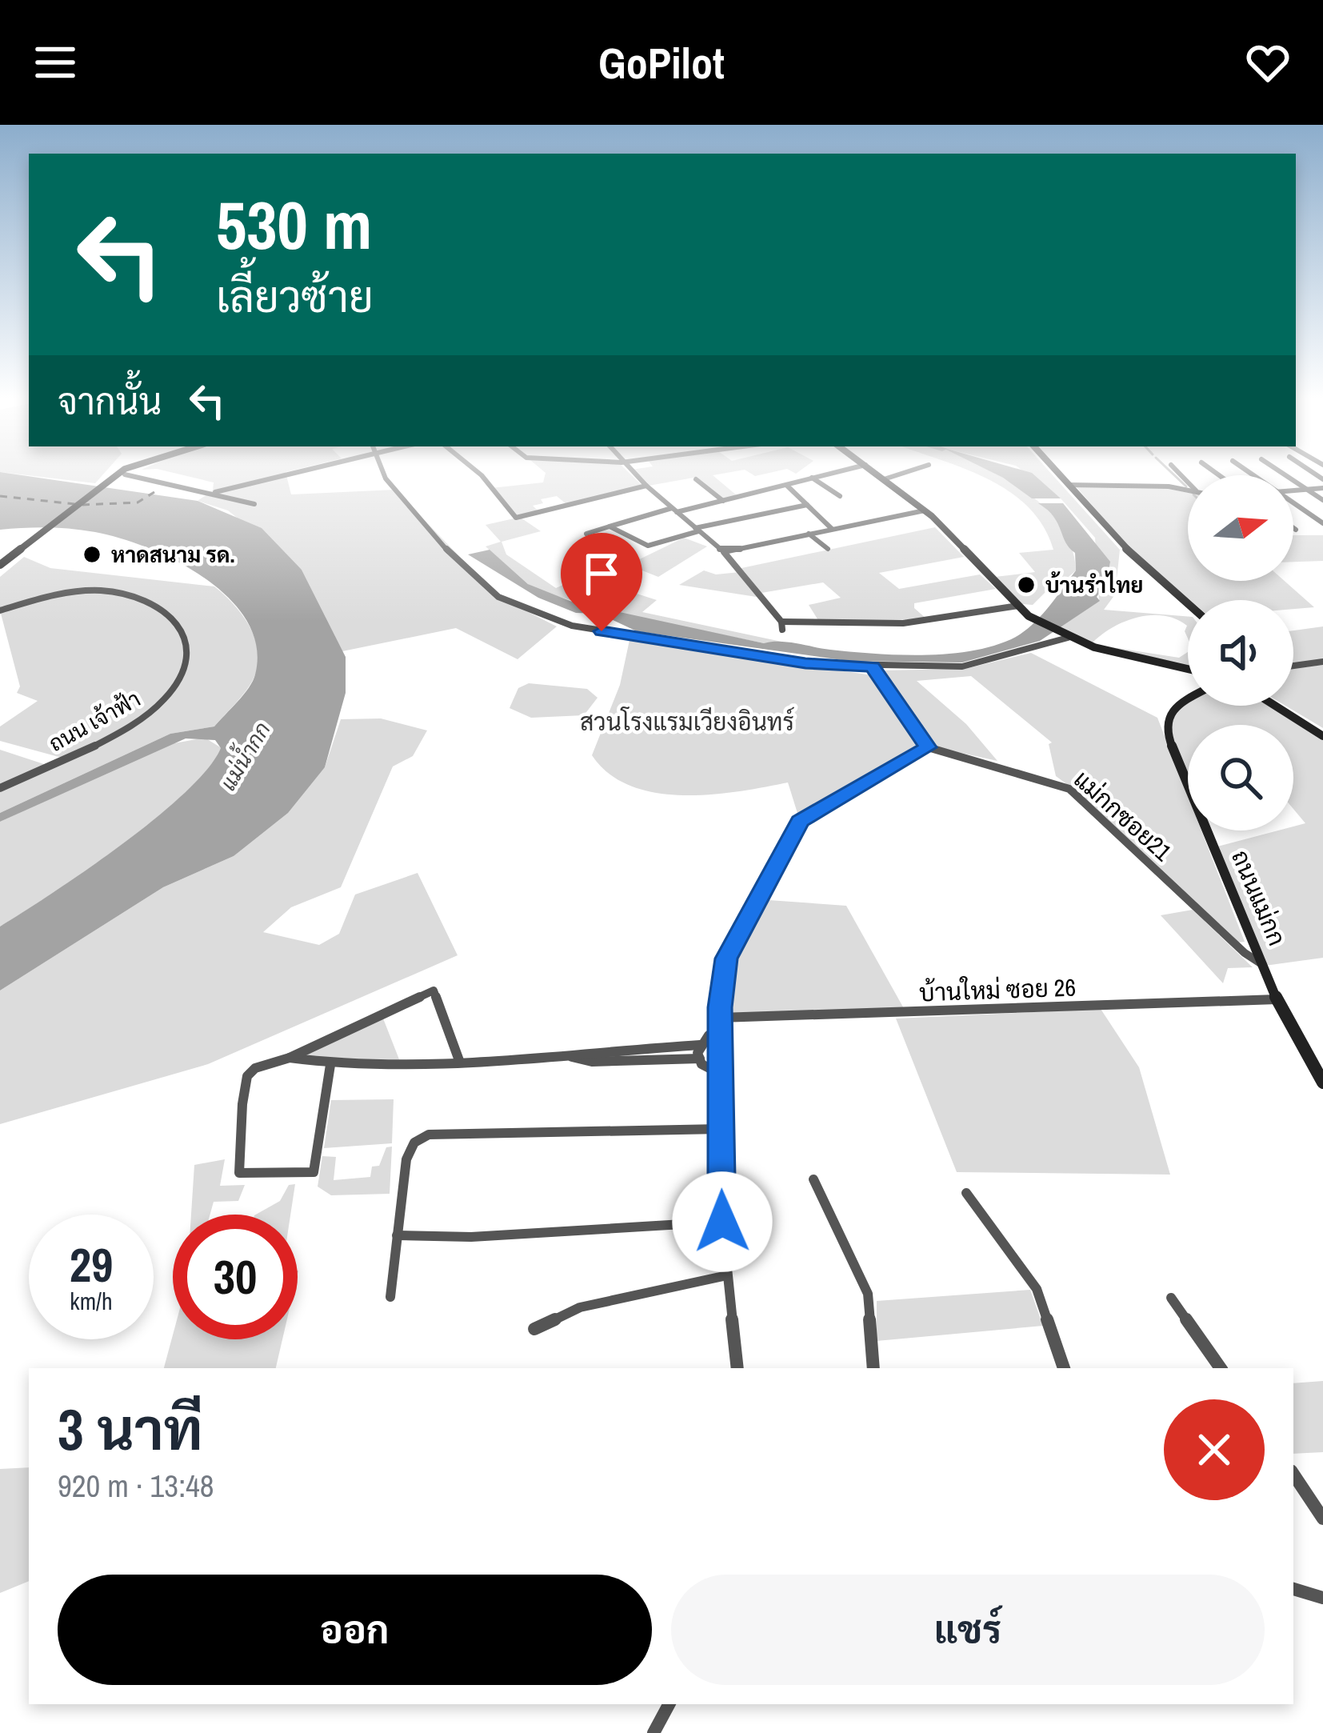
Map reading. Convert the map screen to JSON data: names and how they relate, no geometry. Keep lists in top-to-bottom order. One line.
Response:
{"streets":{"street":["ถนน เจ้าฟ้า","แม่กกซอย21","ถนนแม่กก","บ้านใหม่ ซอย 26"]},"crossings":[["แม่กกซอย21","ถนนแม่กก"],["ถนนแม่กก","บ้านใหม่ ซอย 26"]],"water":["แม่น้ำกก"],"parks":["สวนโรงแรมเวียงอินทร์"],"places":["หาดสนาม รด.","บ้านรำไทย"],"north":"right","page":{"header":"GoPilot","turn":["530 m","เลี้ยวซ้าย"],"then":"จากนั้น","speed":"29 km/h","limit":"30","heading":["3 นาที","920 m · 13:48"],"buttons":["ออก","แชร์"]}}
